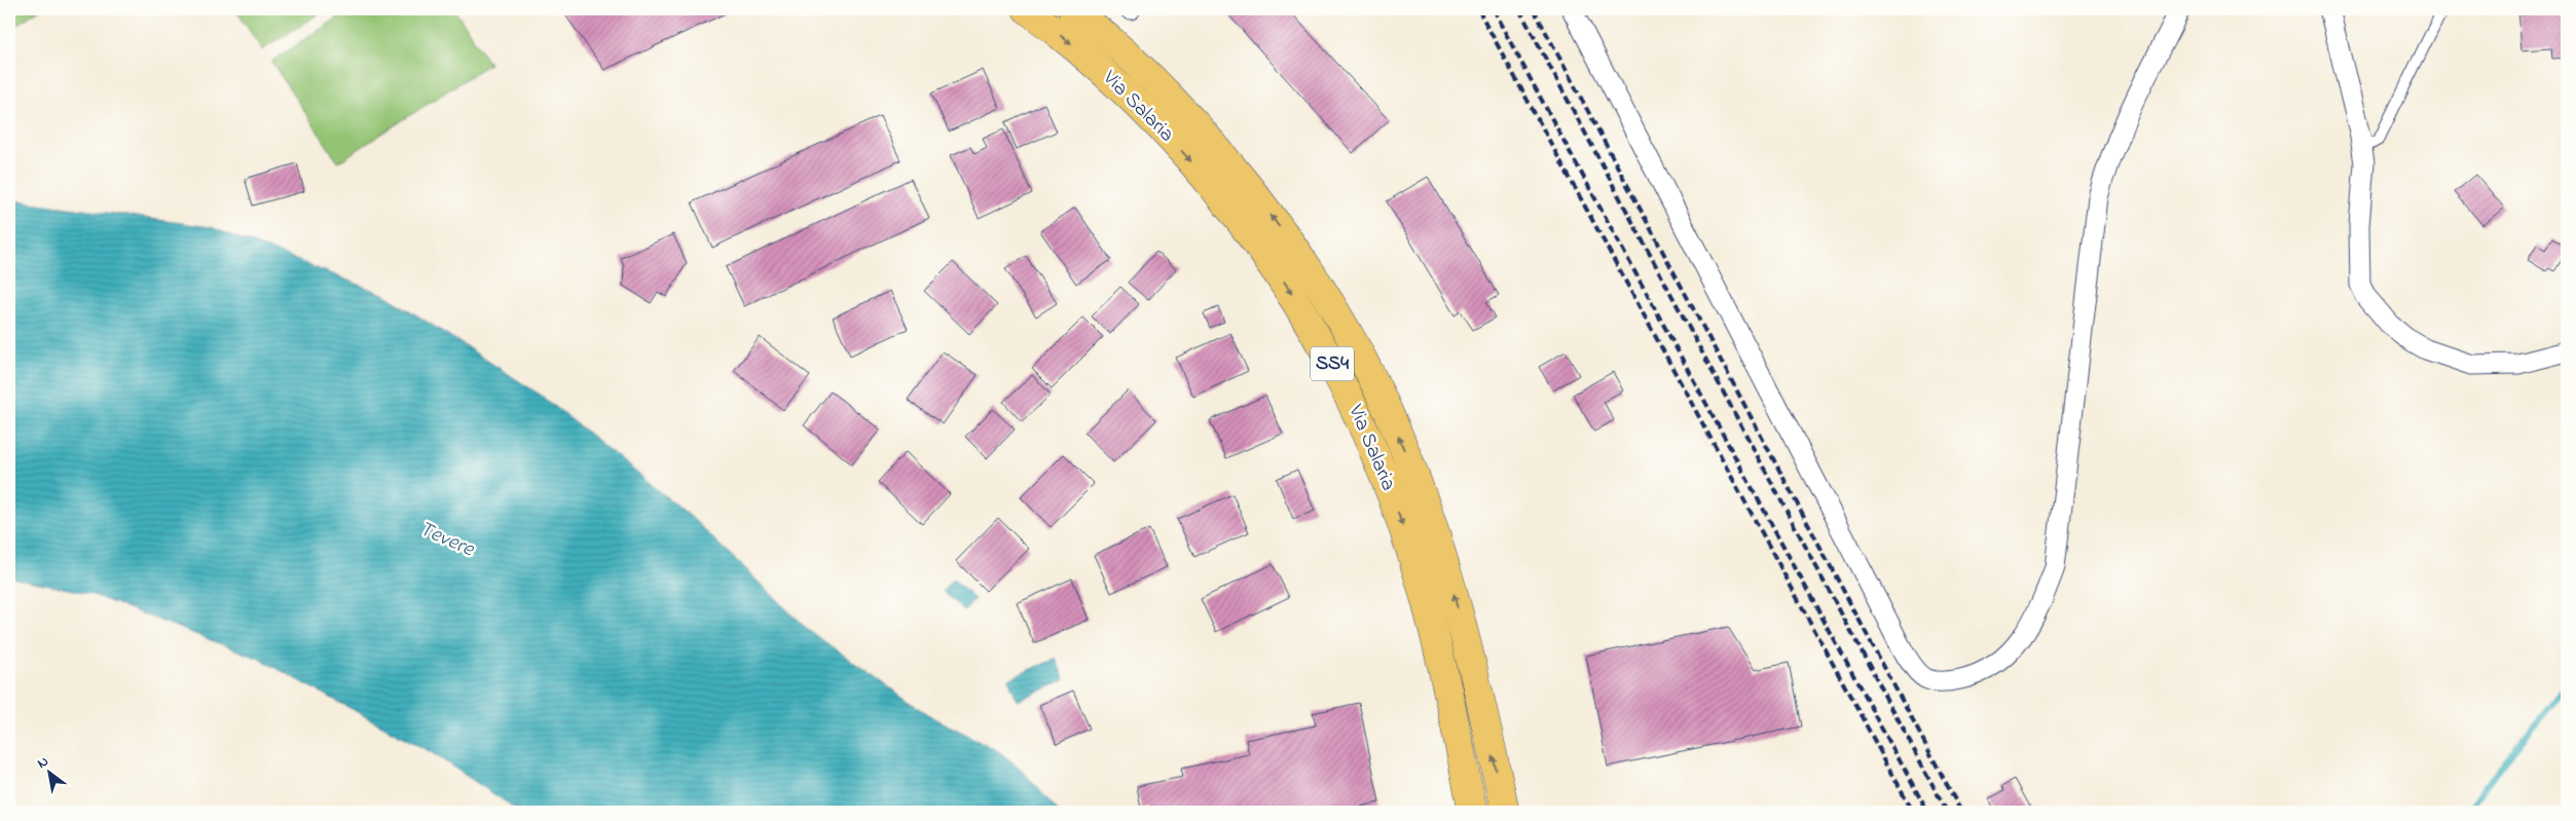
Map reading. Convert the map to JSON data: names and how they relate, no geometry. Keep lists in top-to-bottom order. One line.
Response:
{"streets":{"main road":["Via Salaria","SS4"]},"water":["Tevere"],"north":"top left"}
